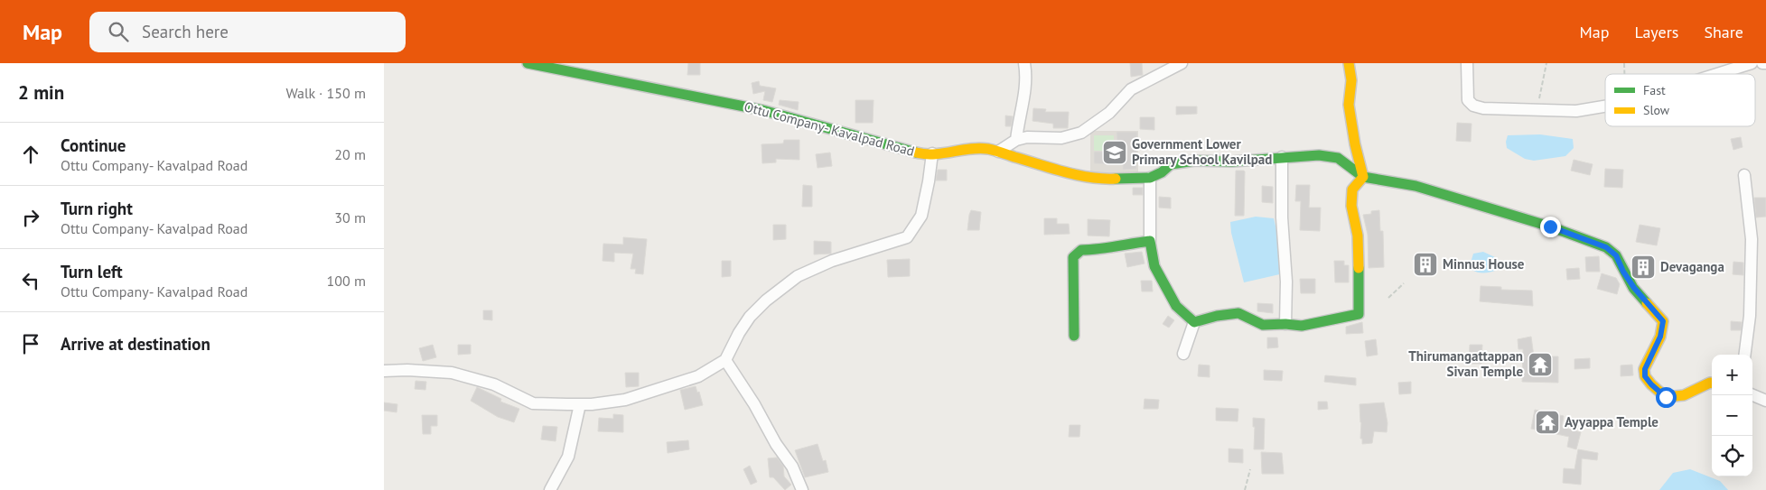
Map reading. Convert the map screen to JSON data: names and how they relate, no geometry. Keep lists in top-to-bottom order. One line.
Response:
{"streets":{"street":["Ottu Company- Kavalpad Road"]},"places":{"school or university":["Government Lower Primary School Kavilpad"],"building":["Minnus House","Devaganga"],"temple":["Thirumangattappan Sivan Temple","Ayyappa Temple"]},"legend":["Fast","Slow"],"page":{"header":"Map","search":"Search here","nav":["Map","Layers","Share"],"heading":["2 min","Walk · 150 m"],"list":[["Continue","Ottu Company- Kavalpad Road","20 m"],["Turn right","Ottu Company- Kavalpad Road","30 m"],["Turn left","Ottu Company- Kavalpad Road","100 m"],"Arrive at destination"],"map_buttons":["+","−"]}}
